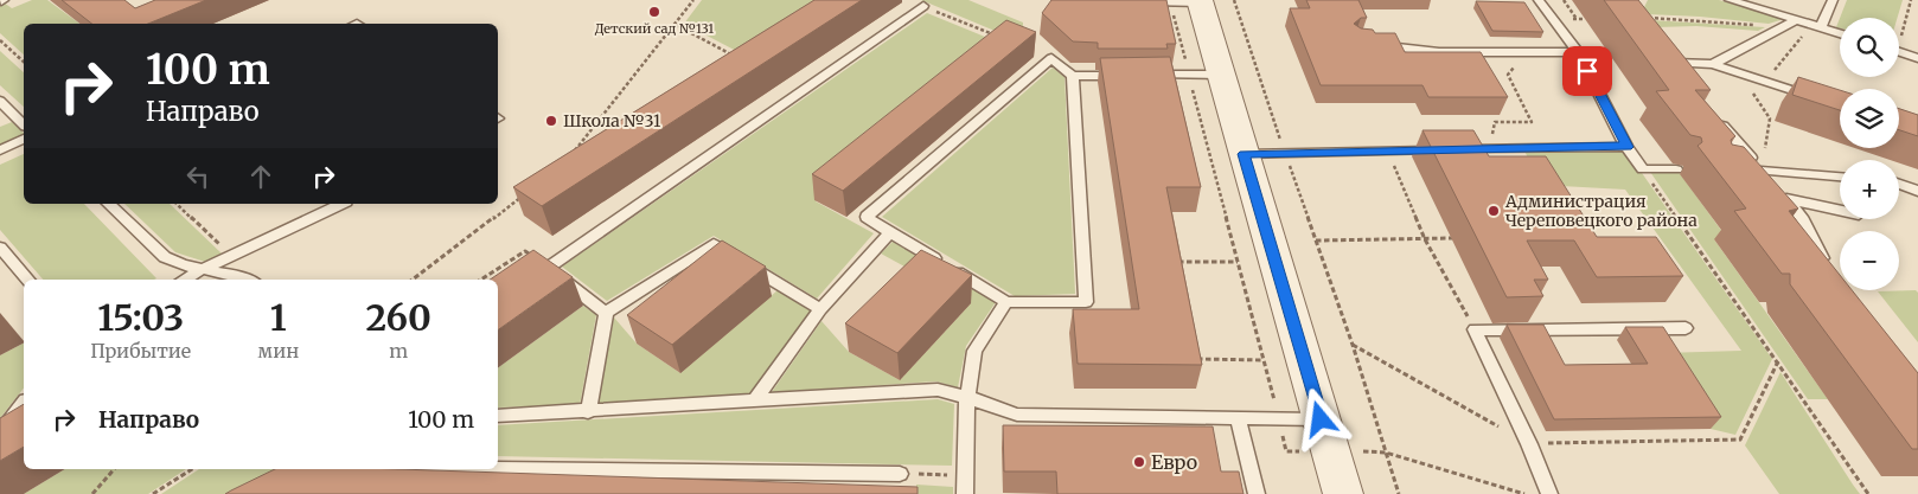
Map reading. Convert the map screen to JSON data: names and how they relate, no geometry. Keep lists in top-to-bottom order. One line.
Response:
{"places":["Детский сад №131","Школа №31","Администрация Череповецкого района","Евро"],"page":{"map_buttons":["+","−"],"turn":["100 m","Направо"],"eta":["15:03","Прибытие","1","мин","260","m"],"list":[{"name":"Направо","value":"100 m"}]}}
